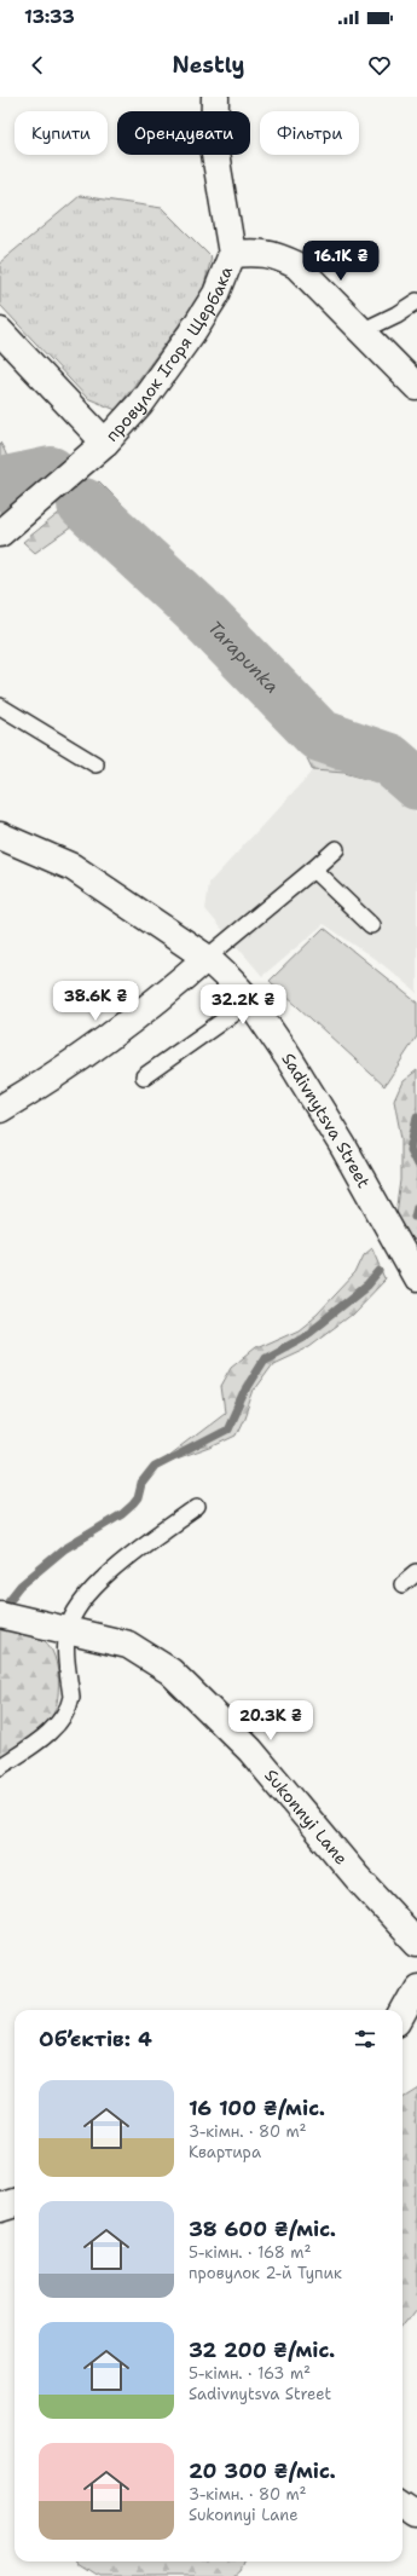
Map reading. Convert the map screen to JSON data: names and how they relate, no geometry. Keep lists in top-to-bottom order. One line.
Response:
{"streets":{"street":["провулок Ігоря Щербака","Sadivnytsva Street","Sukonnyi Lane"]},"water":["Tarapunka"],"page":{"status":"13:33","header":"Nestly","chip":["Купити","Орендувати","Фільтри"],"price":["16.1K ₴","38.6K ₴","32.2K ₴","20.3K ₴"],"heading":"Об’єктів: 4","list":[{"name":"16 100 ₴/міс.","note":"3-кімн. · 80 m² · Квартира"},{"name":"38 600 ₴/міс.","note":"5-кімн. · 168 m² · провулок 2-й Тупик"},{"name":"32 200 ₴/міс.","note":"5-кімн. · 163 m² · Sadivnytsva Street"},{"name":"20 300 ₴/міс.","note":"3-кімн. · 80 m² · Sukonnyi Lane"}]}}
